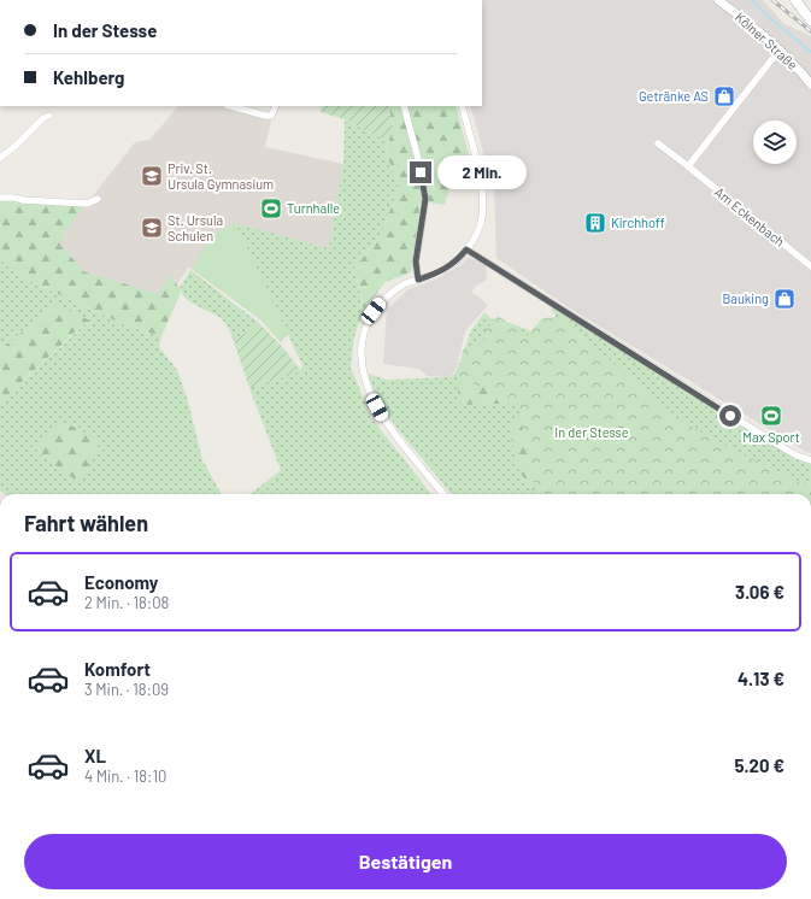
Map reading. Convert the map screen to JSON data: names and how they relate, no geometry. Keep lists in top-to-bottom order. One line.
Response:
{"streets":{"street":["Kölner Straße","Am Eckenbach"]},"parks":["In der Stesse"],"places":{"shop":["Getränke AS","Bauking"],"school or university":["Priv. St. Ursula Gymnasium","St. Ursula Schulen"],"sports":["Turnhalle","Max Sport"],"building":["Kirchhoff"]},"page":{"banner":["In der Stesse","Kehlberg"],"bubble":"2 Min.","heading":"Fahrt wählen","list":[{"name":"Economy","note":"2 Min. · 18:08","value":"3.06 €"},{"name":"Komfort","note":"3 Min. · 18:09","value":"4.13 €"},{"name":"XL","note":"4 Min. · 18:10","value":"5.20 €"}],"buttons":"Bestätigen"}}
